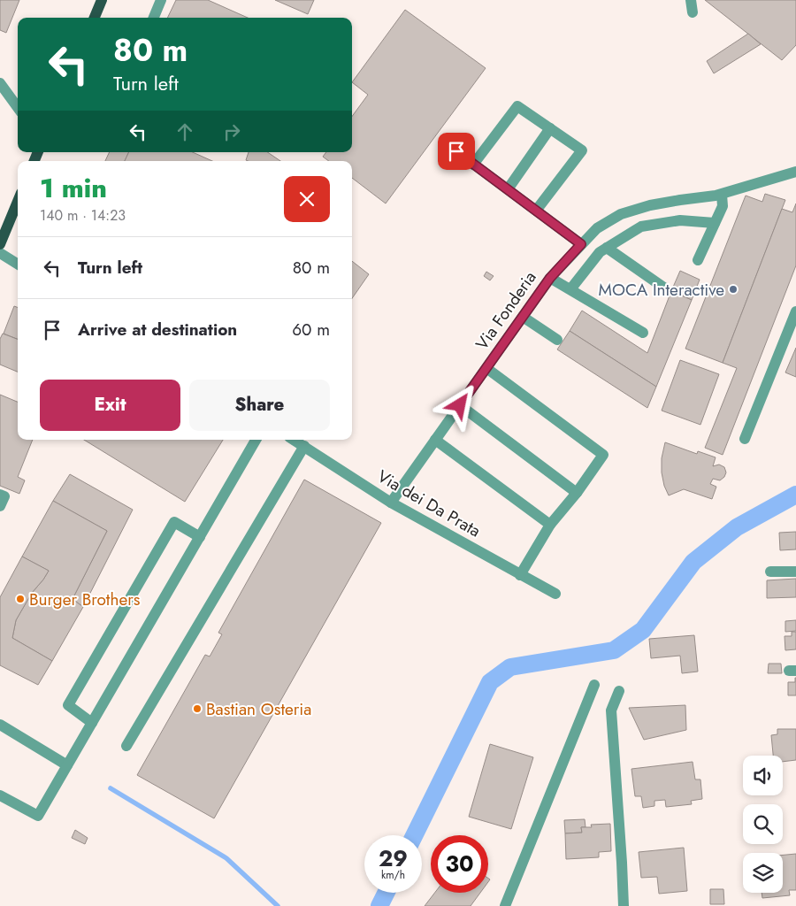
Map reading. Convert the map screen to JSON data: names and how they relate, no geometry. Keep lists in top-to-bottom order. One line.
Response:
{"streets":{"street":["Via Fonderia","Via dei Da Prata"]},"crossings":[["Via Fonderia","Via dei Da Prata"]],"places":["MOCA Interactive","Burger Brothers","Bastian Osteria"],"page":{"turn":["80 m","Turn left"],"heading":["1 min","140 m · 14:23"],"list":[{"name":"Turn left","value":"80 m"},{"name":"Arrive at destination","value":"60 m"}],"buttons":["Exit","Share"],"speed":"29 km/h","limit":"30"}}
